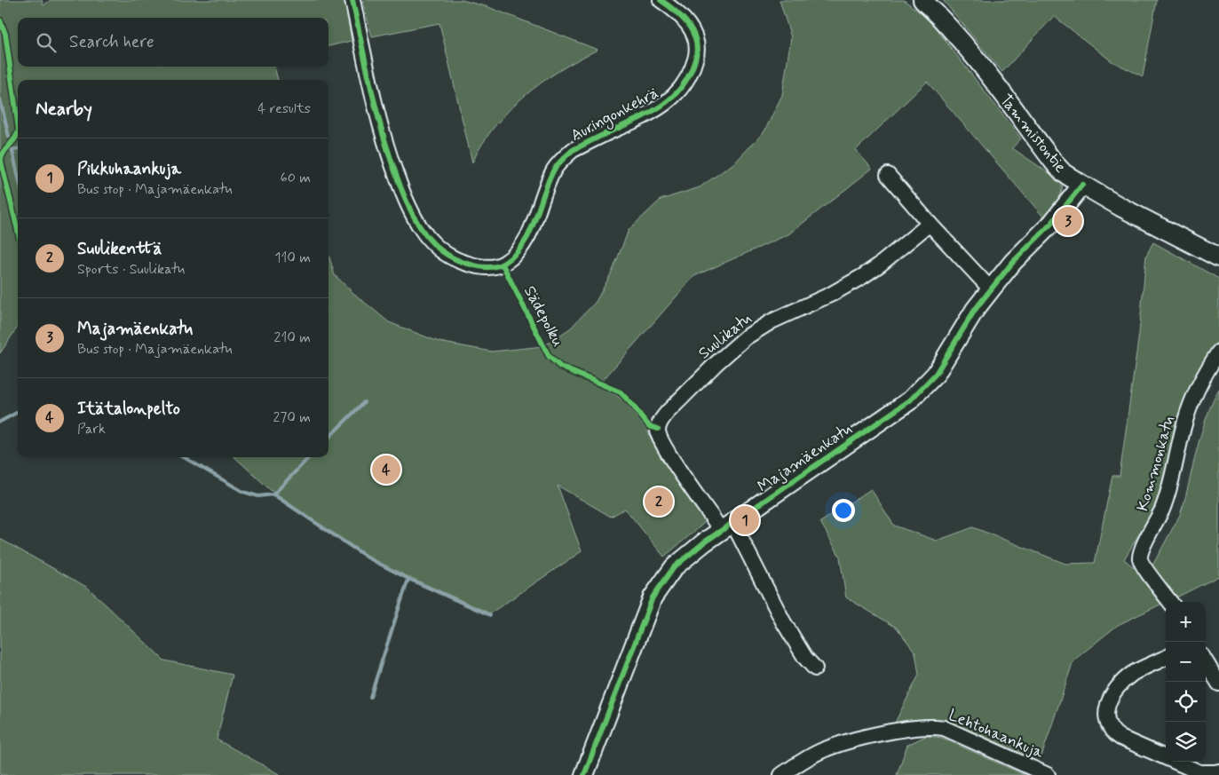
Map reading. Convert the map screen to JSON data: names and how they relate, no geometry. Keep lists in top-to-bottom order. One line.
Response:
{"streets":{"street":["Auringonkehrä","Tammistontie","Suulikatu","Majamäenkatu","Kommonkatu","Lehtohaankuja"],"cycle path":["Sädepolku"]},"crossings":[["Tammistontie","Majamäenkatu"],["Suulikatu","Majamäenkatu"]],"page":{"search":"Search here","heading":["Nearby","4 results"],"list":[{"mark":"1","name":"Pikkuhaankuja","note":"Bus stop · Majamäenkatu","value":"60 m"},{"mark":"2","name":"Suulikenttä","note":"Sports · Suulikatu","value":"110 m"},{"mark":"3","name":"Majamäenkatu","note":"Bus stop · Majamäenkatu","value":"210 m"},{"mark":"4","name":"Itätalonpelto","note":"Park","value":"270 m"}],"pins":["3","4","2","1"],"map_buttons":["+","−"]}}
